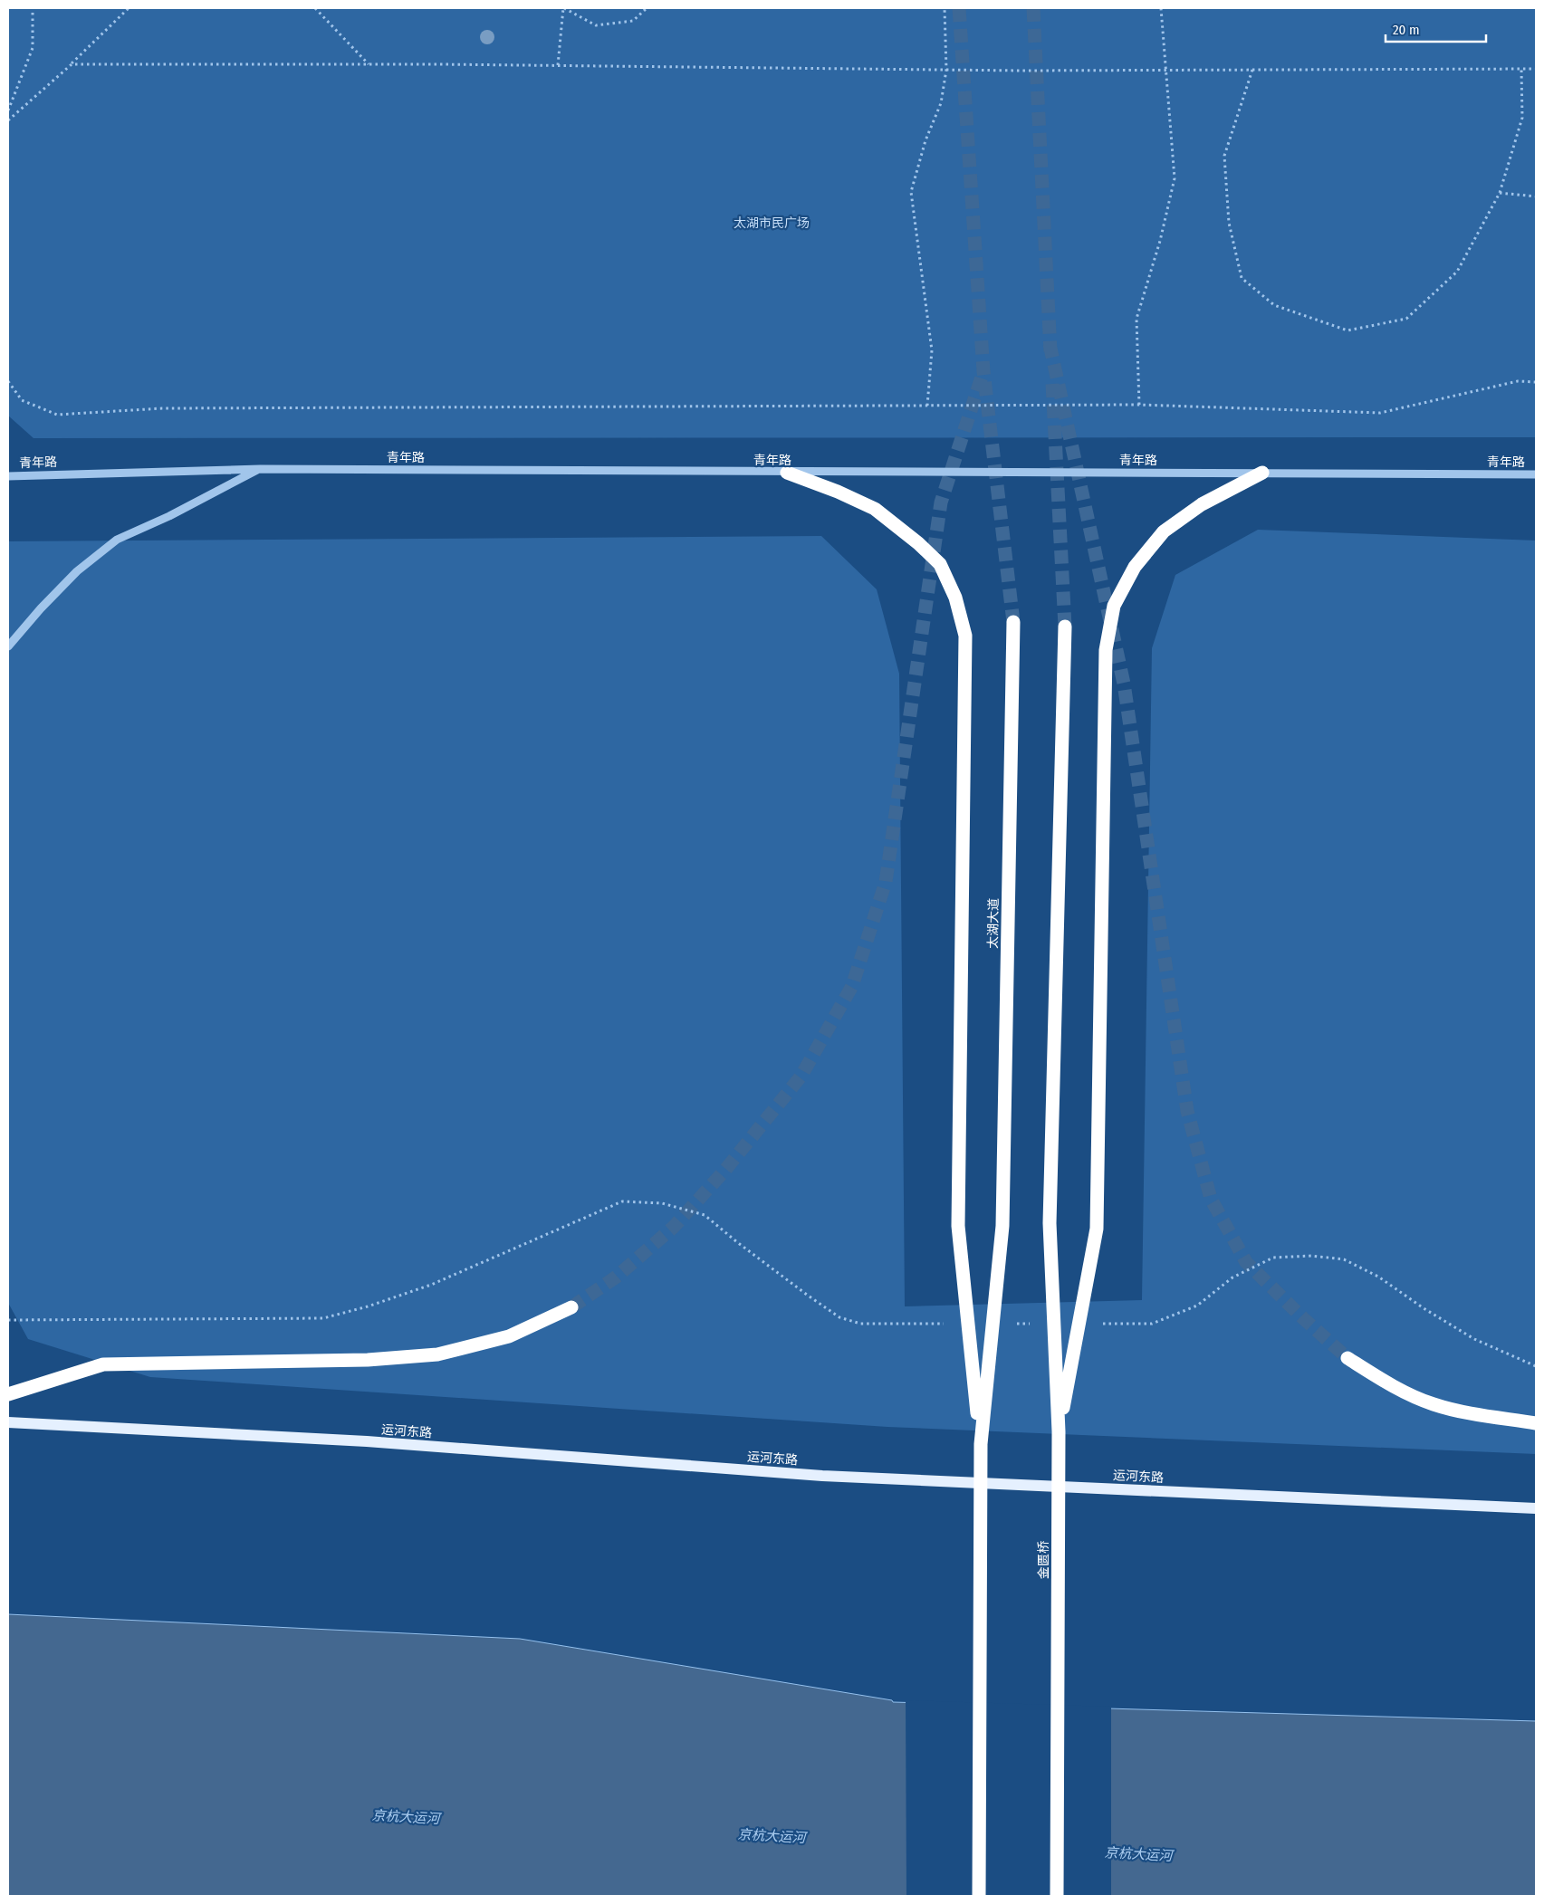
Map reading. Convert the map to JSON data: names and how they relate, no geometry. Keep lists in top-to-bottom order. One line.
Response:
{"streets":{"highway":["太湖大道","金匮桥"],"main road":["运河东路"],"street":["青年路"]},"water":["京杭大运河"],"parks":["太湖市民广场"],"scale_bar":"20 m"}
